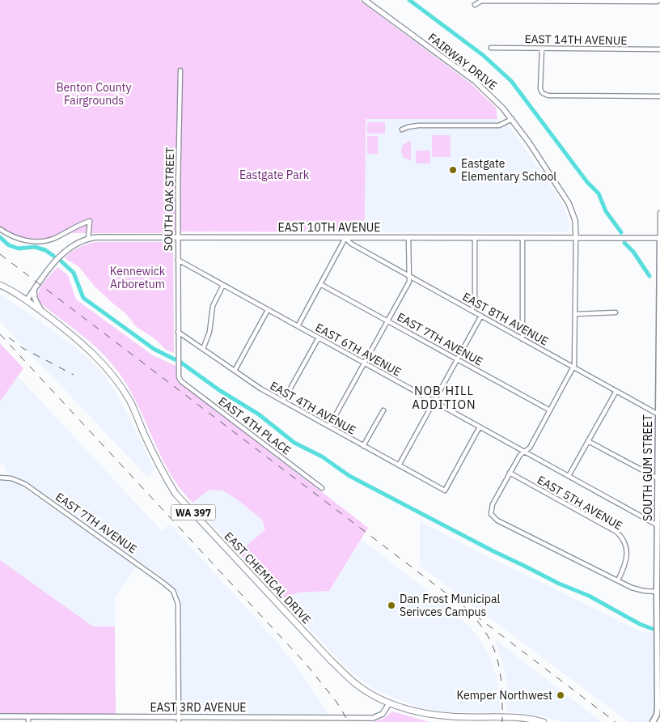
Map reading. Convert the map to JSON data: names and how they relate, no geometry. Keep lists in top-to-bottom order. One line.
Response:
{"streets":{"main road":["SOUTH GUM STREET","WA 397","EAST CHEMICAL DRIVE"],"street":["EAST 14TH AVENUE","FAIRWAY DRIVE","SOUTH OAK STREET","EAST 10TH AVENUE","EAST 8TH AVENUE","EAST 7TH AVENUE","EAST 6TH AVENUE","EAST 4TH AVENUE","EAST 4TH PLACE","EAST 5TH AVENUE","EAST 3RD AVENUE"]},"crossings":[["FAIRWAY DRIVE","EAST 10TH AVENUE"],["SOUTH OAK STREET","EAST 10TH AVENUE"],["SOUTH OAK STREET","EAST 6TH AVENUE"],["SOUTH OAK STREET","EAST 4TH AVENUE"],["SOUTH OAK STREET","EAST 4TH PLACE"],["EAST 10TH AVENUE","EAST 8TH AVENUE"],["EAST 10TH AVENUE","SOUTH GUM STREET"],["EAST 10TH AVENUE","EAST CHEMICAL DRIVE"],["EAST 8TH AVENUE","SOUTH GUM STREET"],["EAST 7TH AVENUE","EAST 3RD AVENUE"],["EAST 6TH AVENUE","EAST 4TH AVENUE"],["EAST 6TH AVENUE","SOUTH GUM STREET"],["EAST CHEMICAL DRIVE","EAST 3RD AVENUE"]],"districts":["NOB HILL ADDITION"],"parks":["Benton County Fairgrounds","Eastgate Park","Kennewick Arboretum"],"places":["Eastgate Elementary School","Dan Frost Municipal Serivces Campus","Kemper Northwest"]}
